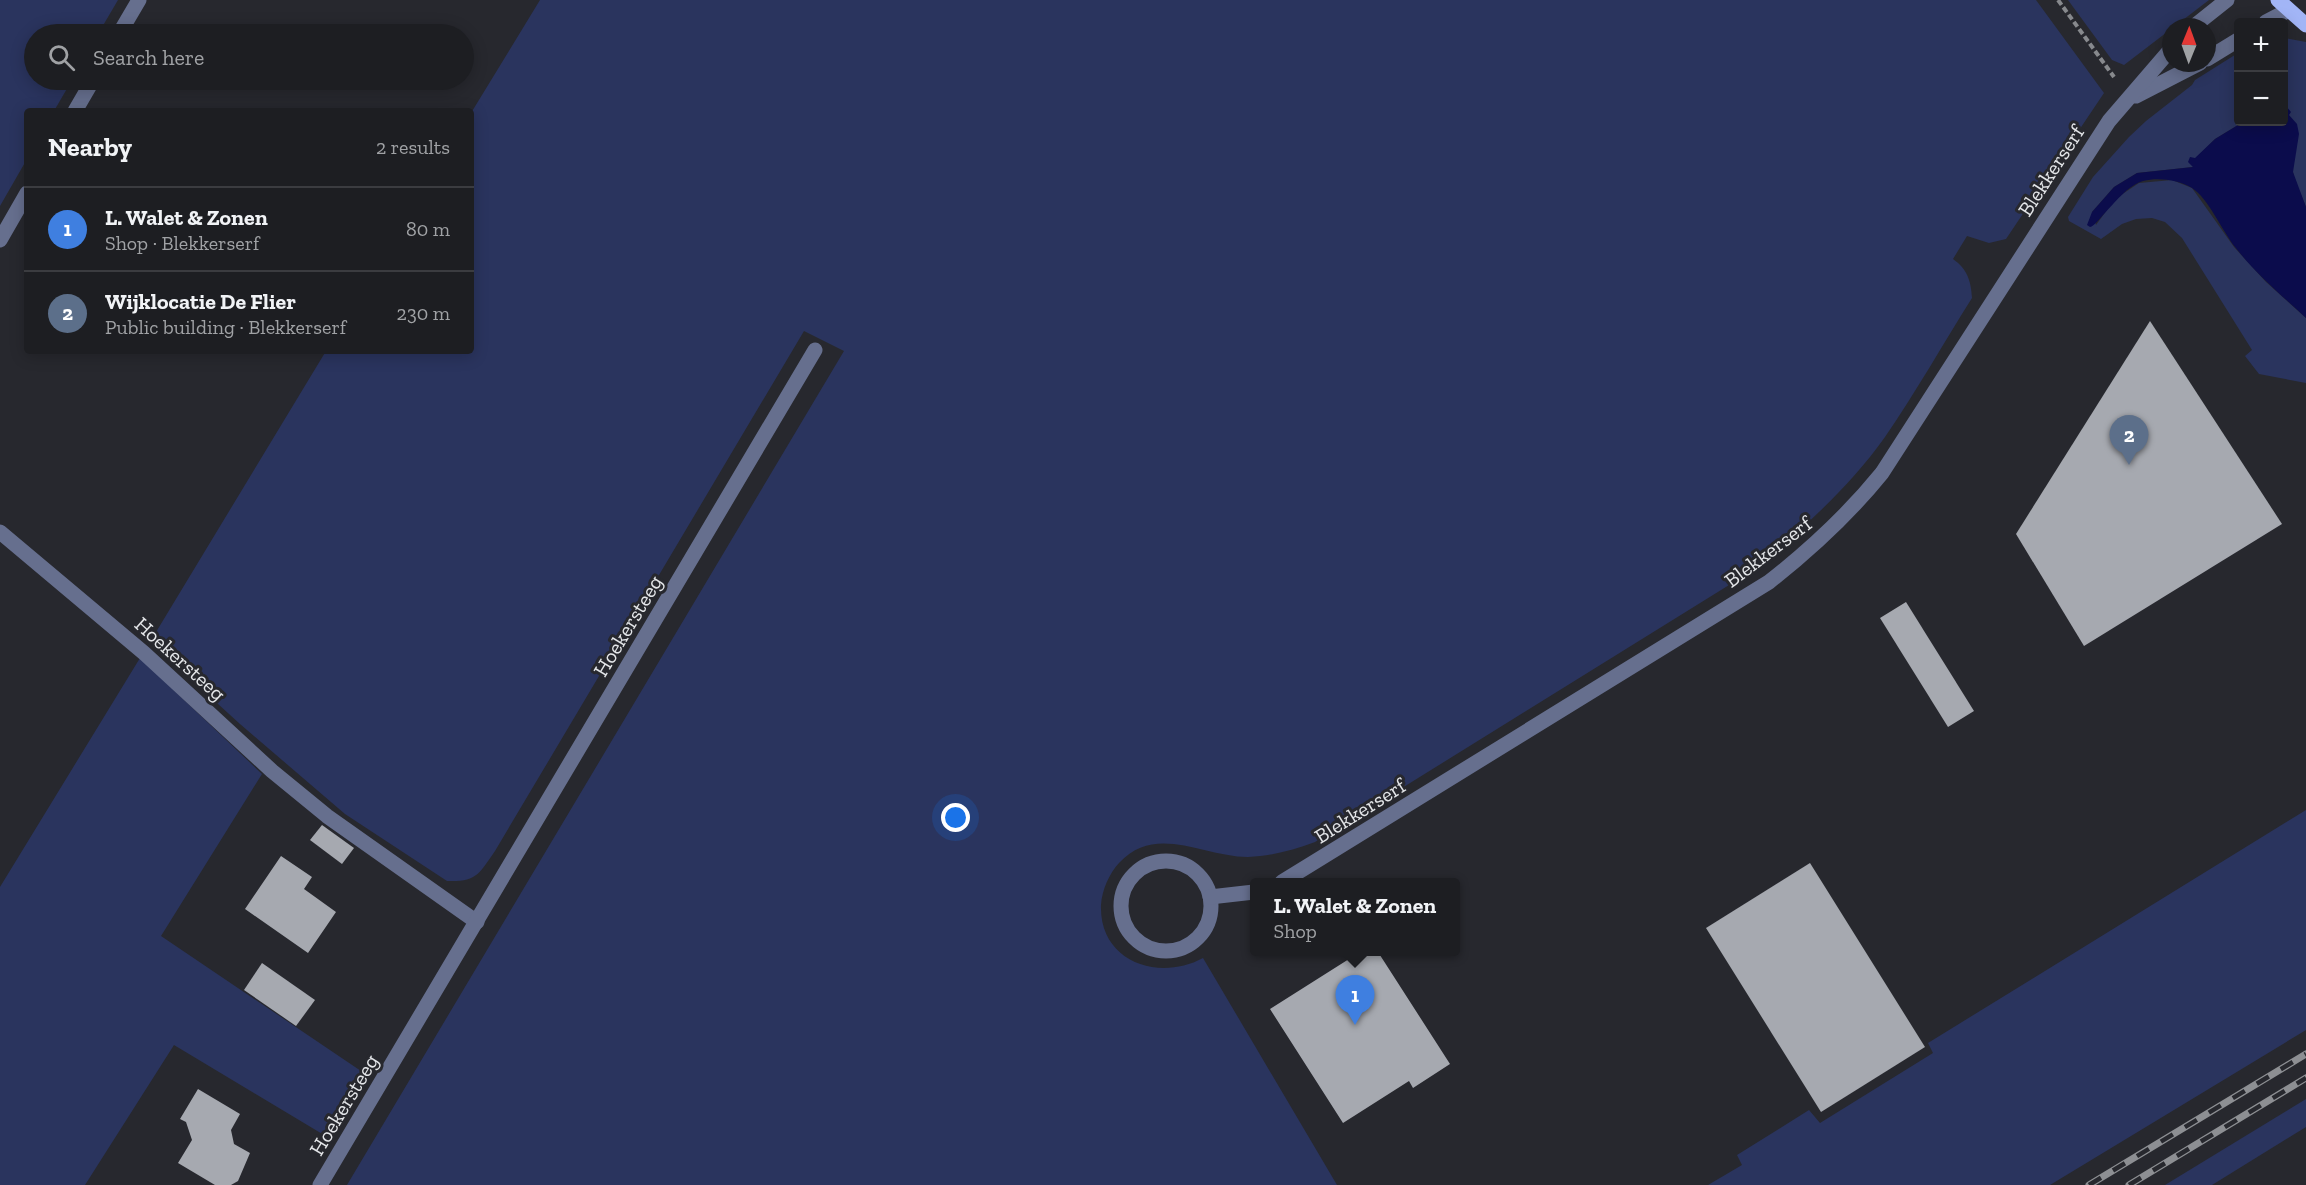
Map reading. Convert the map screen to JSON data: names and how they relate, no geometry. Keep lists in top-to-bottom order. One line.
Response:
{"streets":{"street":["Blekkerserf","Hoekersteeg"]},"north":"top","page":{"map_buttons":["+","−"],"search":"Search here","heading":["Nearby","2 results"],"list":[{"mark":"1","name":"L. Walet & Zonen","note":"Shop · Blekkerserf","value":"80 m"},{"mark":"2","name":"Wijklocatie De Flier","note":"Public building · Blekkerserf","value":"230 m"}],"pins":["2","1"],"popup":["L. Walet & Zonen","Shop"]}}
